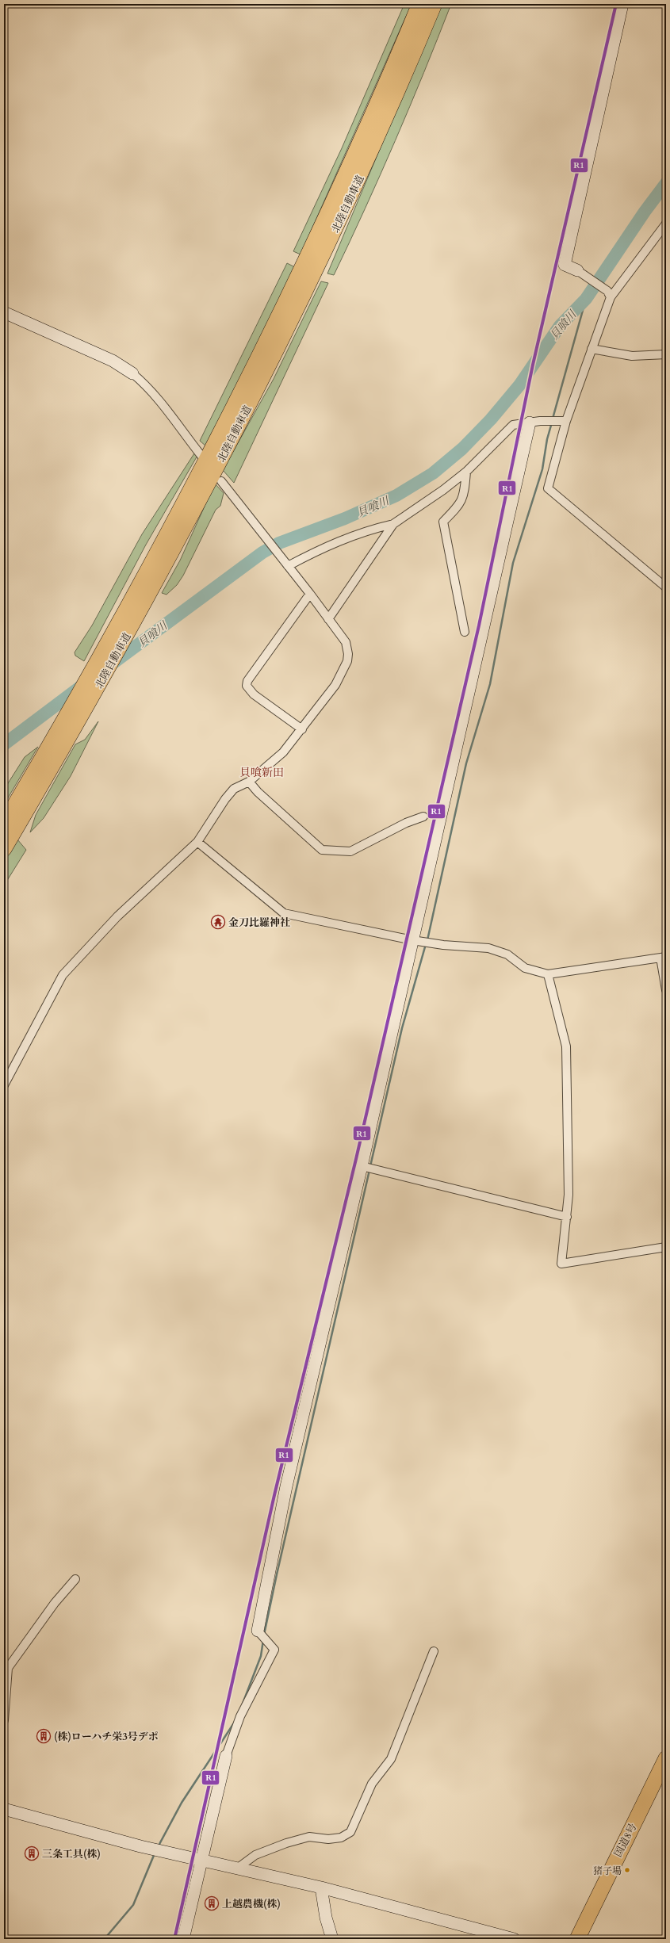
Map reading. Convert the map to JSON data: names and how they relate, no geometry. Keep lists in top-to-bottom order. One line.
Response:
{"streets":{"highway":["北陸自動車道","国道8号"]},"districts":["貝喰新田"],"water":["貝喰川"],"places":{"temple":["金刀比羅神社"],"building":["(株)ローハチ栄3号デポ","三条工具(株)","上越農機(株)"],"other":["猪子場"]},"lines":["transit line R1"]}
